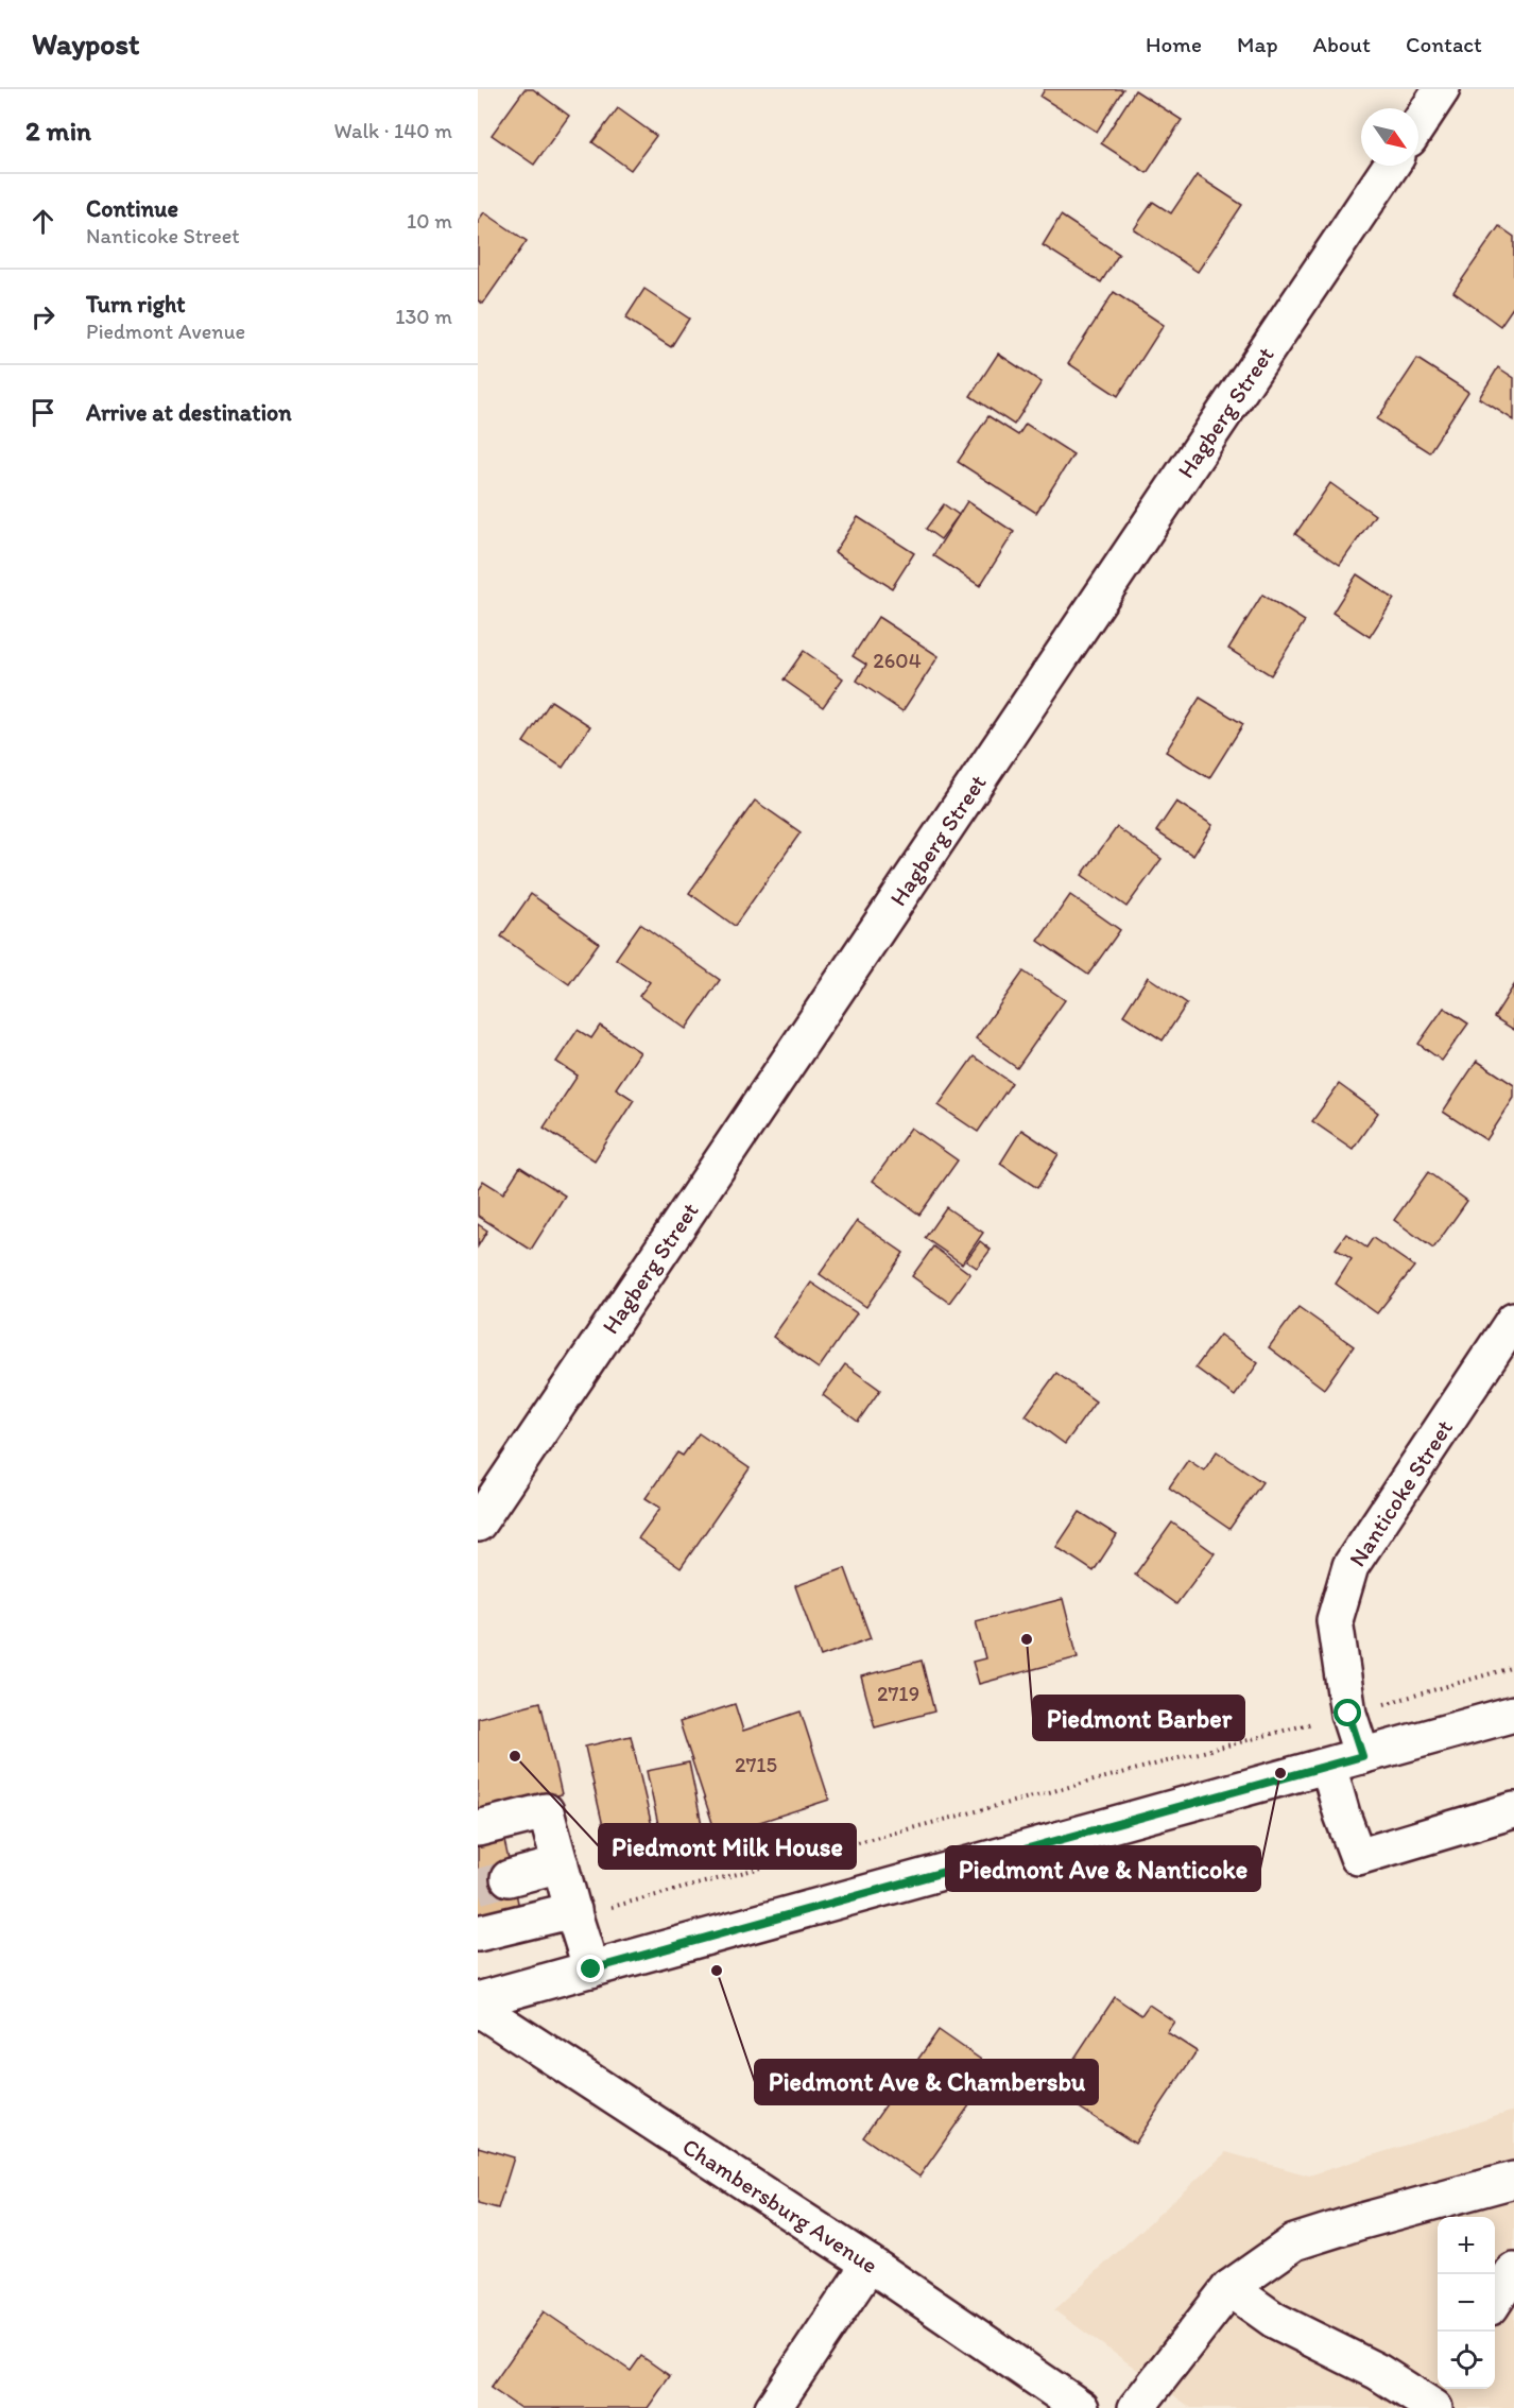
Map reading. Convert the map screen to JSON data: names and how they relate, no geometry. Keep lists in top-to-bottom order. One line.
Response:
{"streets":{"street":["Hagberg Street","Nanticoke Street","Chambersburg Avenue"]},"places":["Piedmont Barber","Piedmont Milk House","Piedmont Ave & Nanticoke","Piedmont Ave & Chambersbu"],"house_numbers":["2604","2719","2715"],"north":"bottom right","page":{"header":"Waypost","nav":["Home","Map","About","Contact"],"heading":["2 min","Walk · 140 m"],"list":[["Continue","Nanticoke Street","10 m"],["Turn right","Piedmont Avenue","130 m"],"Arrive at destination"],"map_buttons":["+","−"]}}
